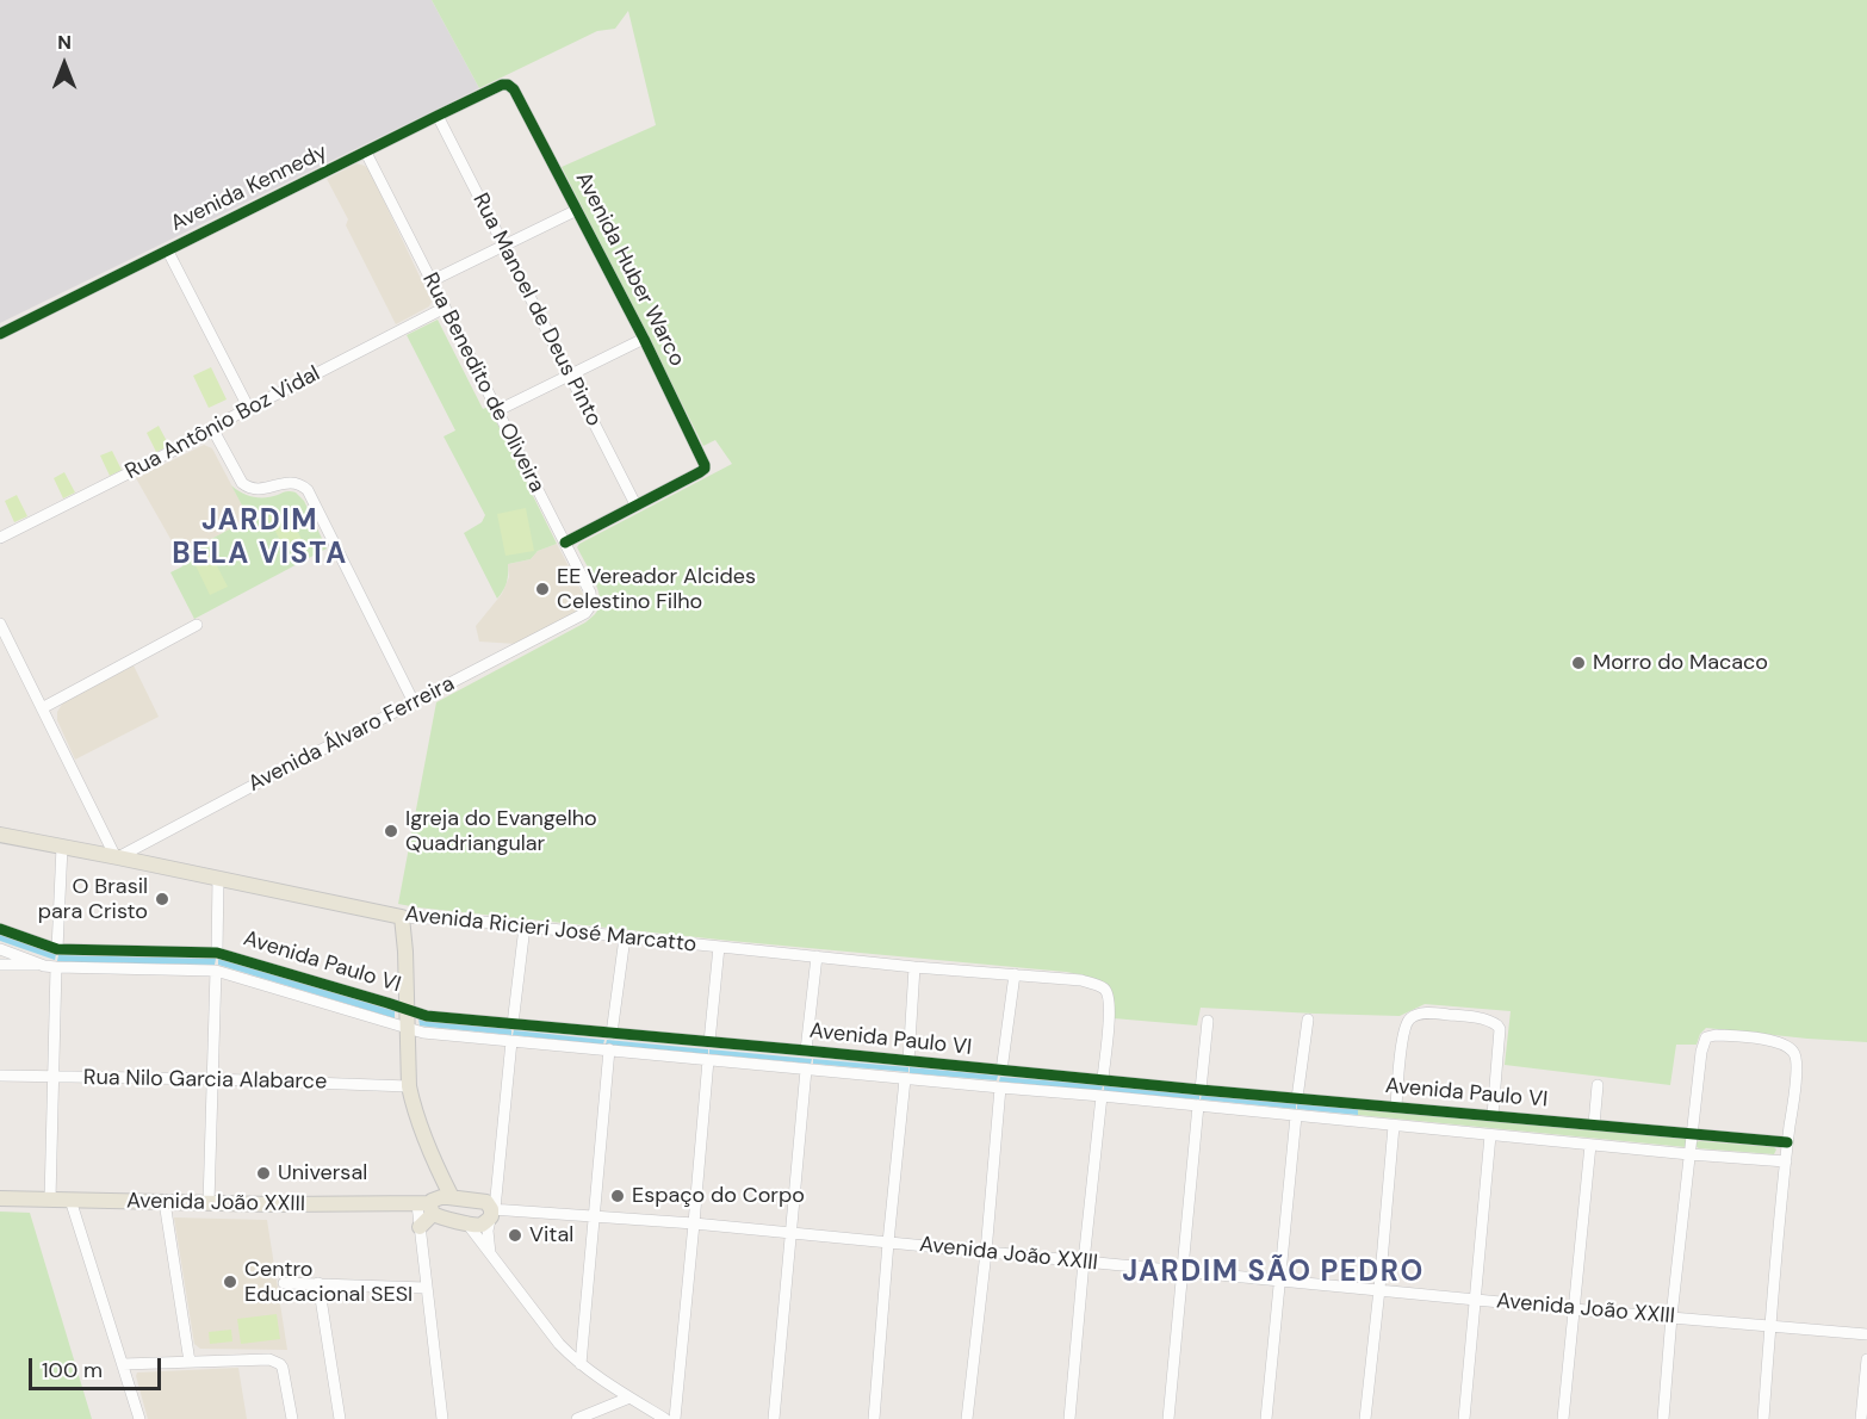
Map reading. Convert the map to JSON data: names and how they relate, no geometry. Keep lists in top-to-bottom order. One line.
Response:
{"streets":{"main road":["Avenida Ricieri José Marcatto","Avenida João XXIII"],"street":["Avenida Kennedy","Avenida Huber Warco","Rua Manoel de Deus Pinto","Rua Benedito de Oliveira","Rua Antônio Boz Vidal","Avenida Álvaro Ferreira","Avenida Paulo VI","Rua Nilo Garcia Alabarce"]},"crossings":[["Avenida Kennedy","Avenida Huber Warco"],["Avenida Kennedy","Rua Manoel de Deus Pinto"],["Avenida Kennedy","Rua Benedito de Oliveira"],["Avenida Huber Warco","Rua Manoel de Deus Pinto"],["Rua Benedito de Oliveira","Rua Antônio Boz Vidal"],["Rua Benedito de Oliveira","Avenida Álvaro Ferreira"],["Avenida Álvaro Ferreira","Avenida Ricieri José Marcatto"],["Avenida Ricieri José Marcatto","Avenida Paulo VI"]],"districts":["JARDIM BELA VISTA","JARDIM SÃO PEDRO"],"places":["EE Vereador Alcides Celestino Filho","Morro do Macaco","Igreja do Evangelho Quadriangular","O Brasil para Cristo","Universal","Espaço do Corpo","Vital","Centro Educacional SESI"],"scale_bar":"100 m","north":"top"}
